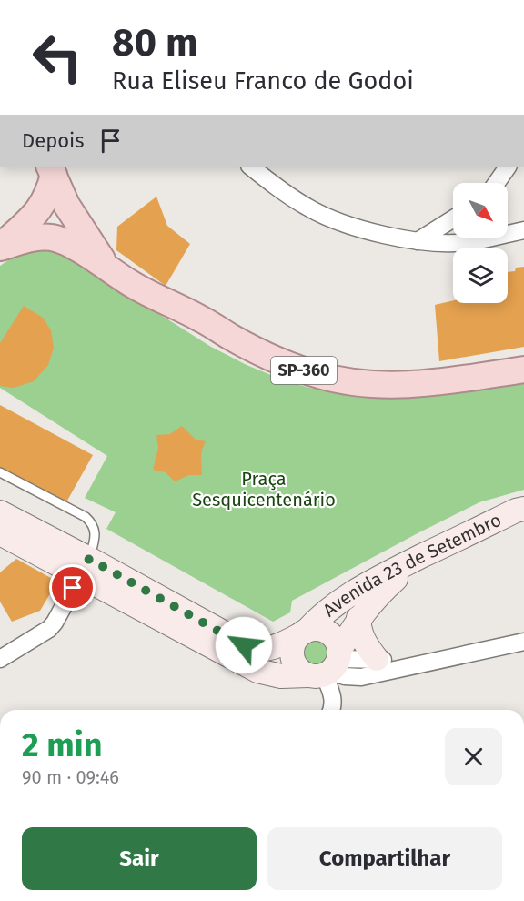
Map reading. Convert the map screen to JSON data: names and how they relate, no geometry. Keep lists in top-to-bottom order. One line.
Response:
{"streets":{"main road":["SP-360"],"street":["Avenida 23 de Setembro"]},"parks":["Praça Sesquicentenário"],"north":"bottom right","page":{"turn":["80 m","Rua Eliseu Franco de Godoi"],"then":"Depois","heading":["2 min","90 m · 09:46"],"buttons":["Sair","Compartilhar"]}}
